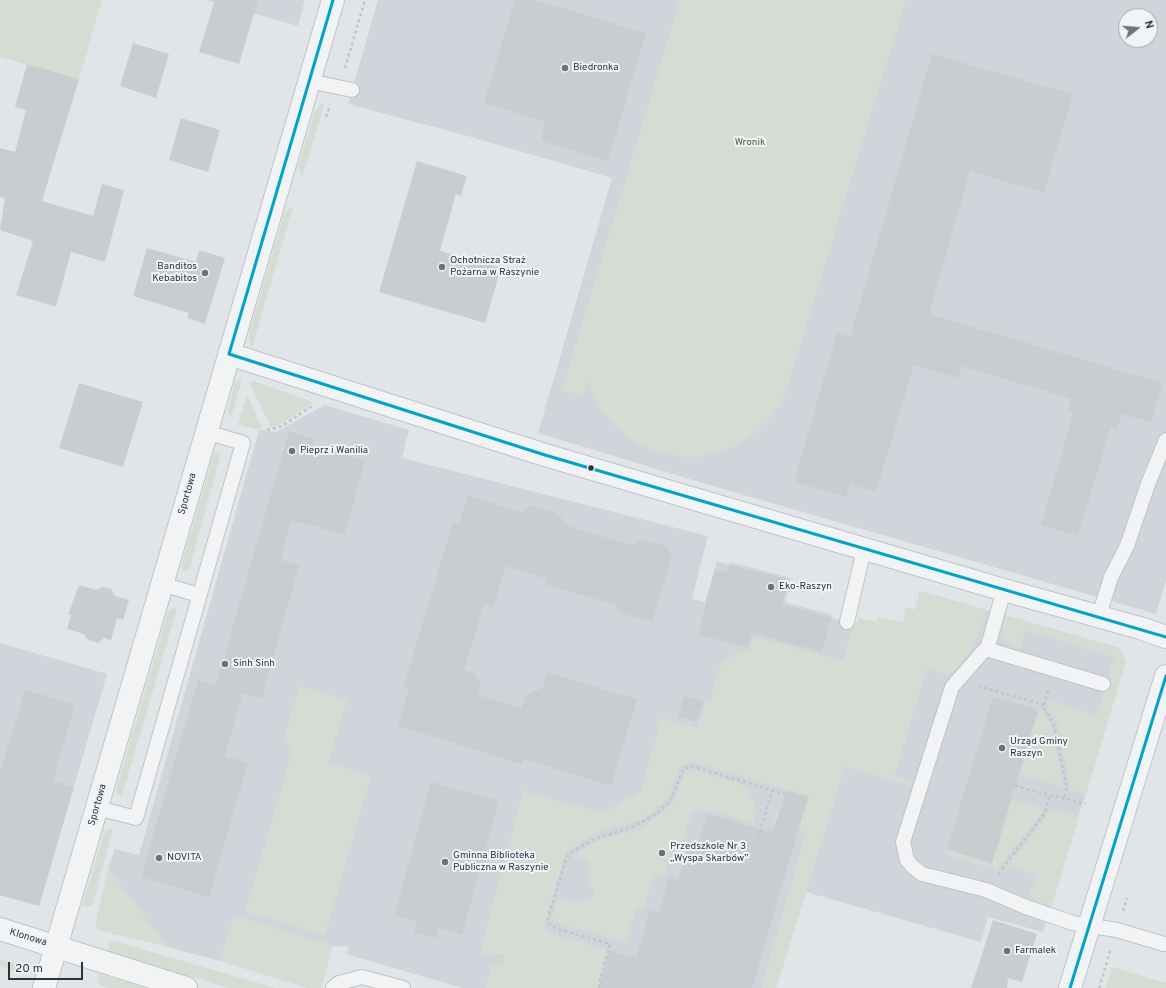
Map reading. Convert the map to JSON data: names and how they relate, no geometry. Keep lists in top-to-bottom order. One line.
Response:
{"streets":{"street":["Sportowa","Klonowa"]},"crossings":[["Sportowa","Klonowa"]],"parks":["Wronik"],"places":["Biedronka","Ochotnicza Straż Pożarna w Raszynie","Banditos Kebabitos","Pieprz i Wanilia","Eko-Raszyn","Sinh Sinh","Urząd Gminy Raszyn","Przedszkole Nr 3 „Wyspa Skarbów”","NOVITA","Gminna Biblioteka Publiczna w Raszynie","Farmalek"],"scale_bar":"20 m","north":"right"}
